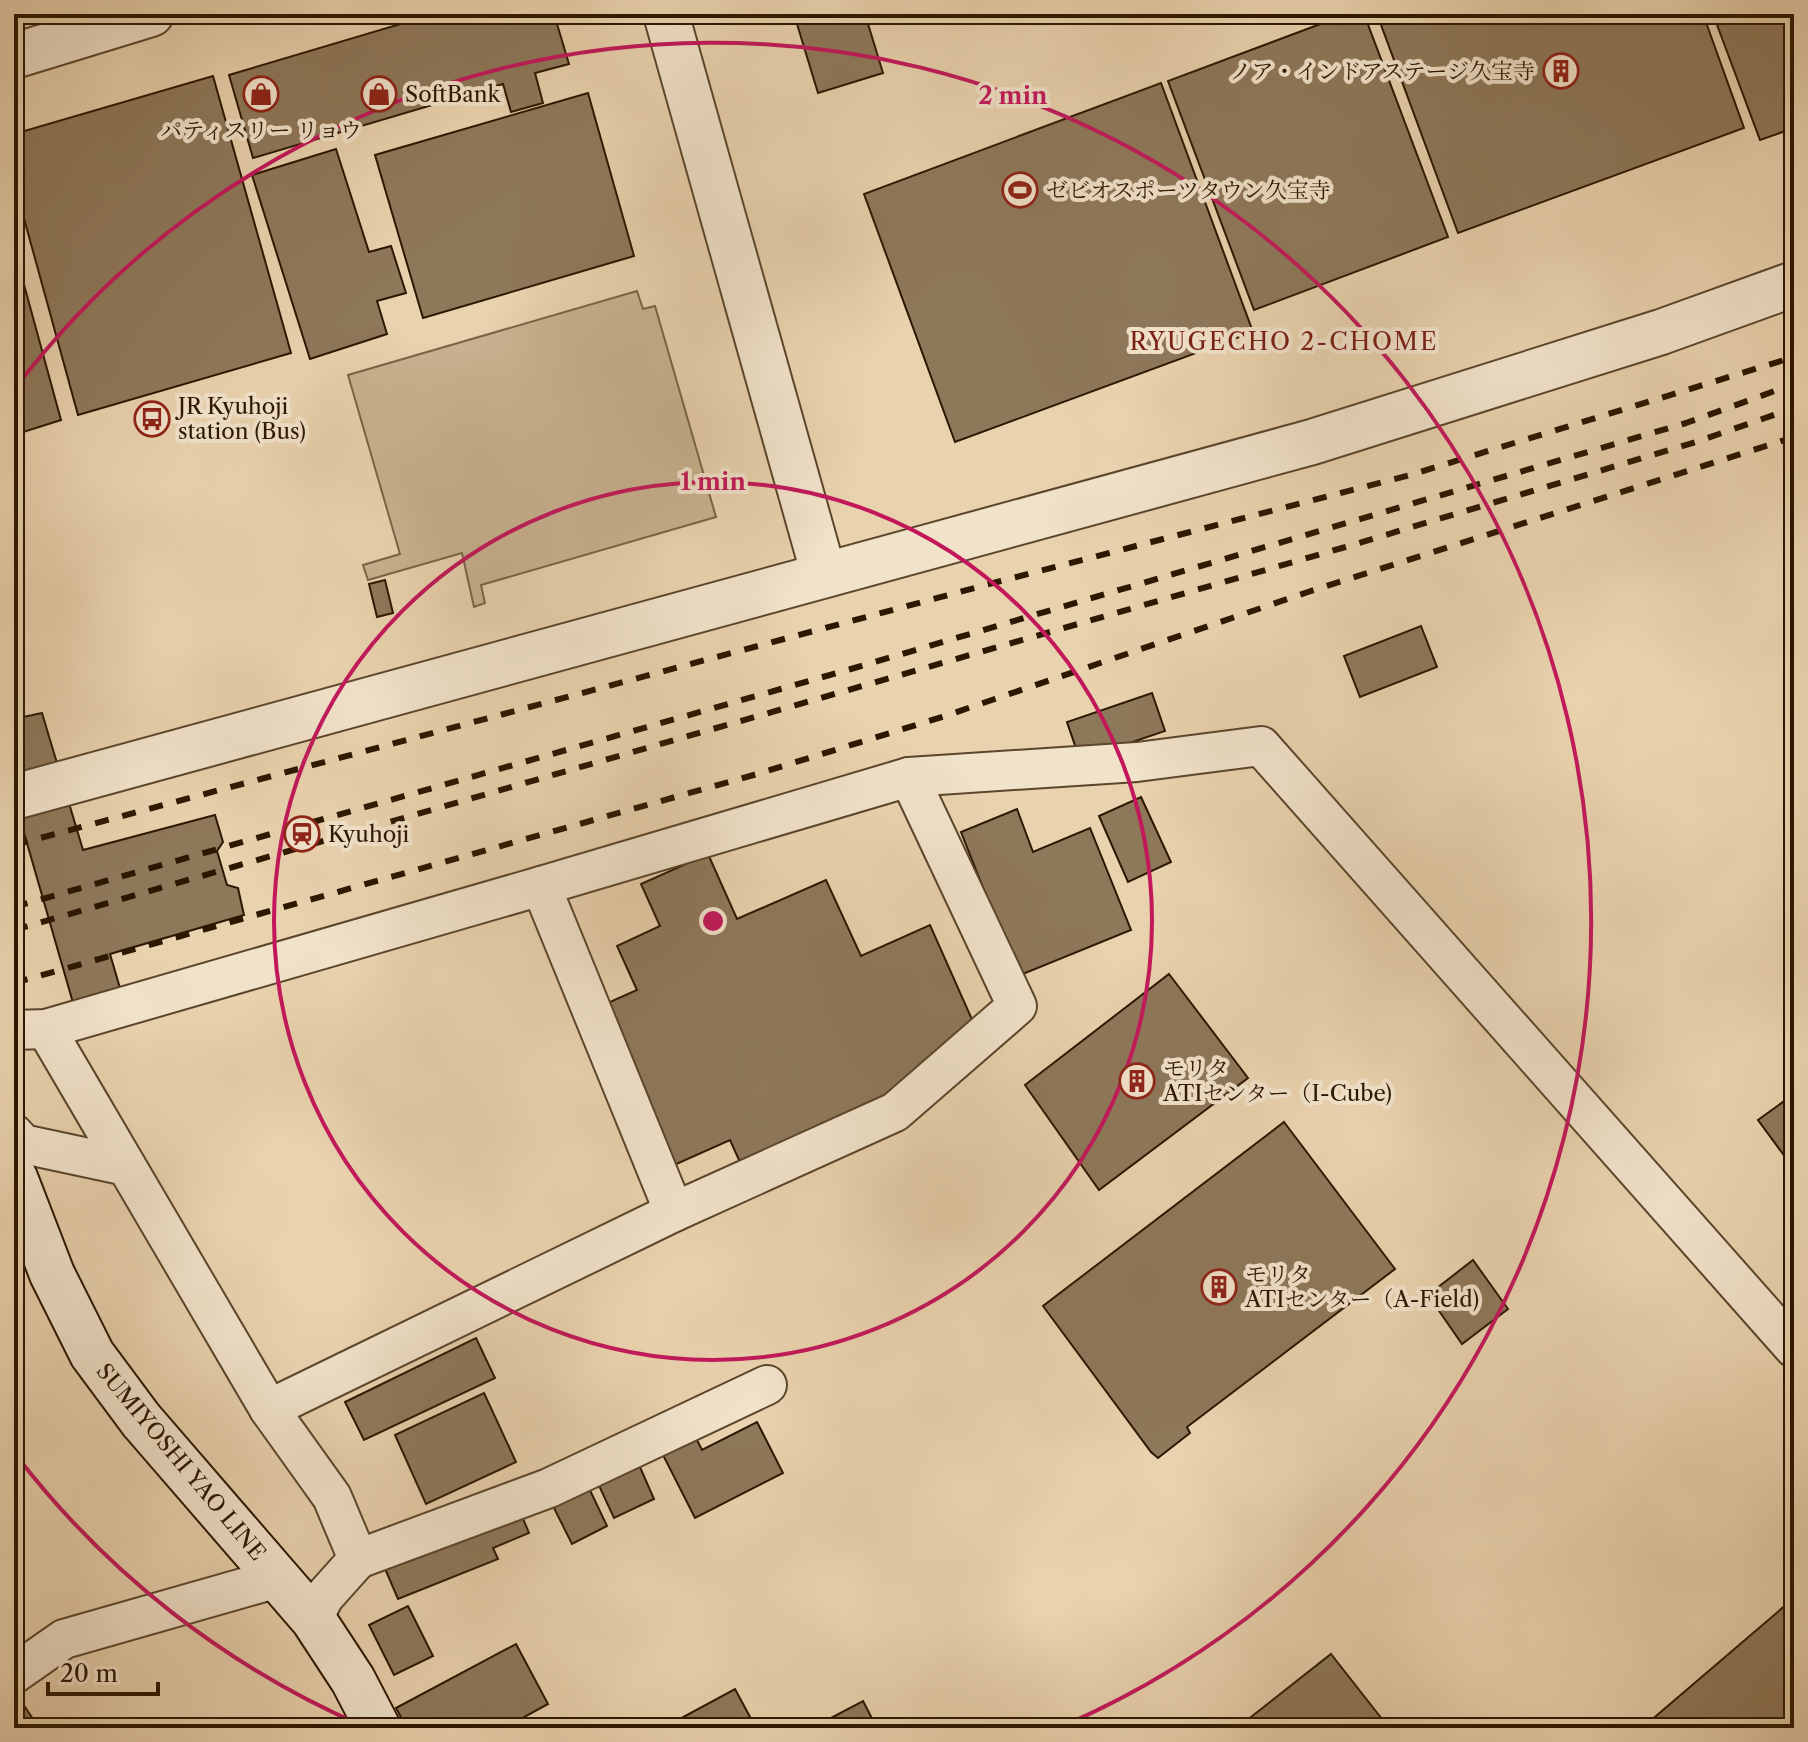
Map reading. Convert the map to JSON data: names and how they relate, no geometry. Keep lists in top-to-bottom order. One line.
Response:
{"streets":{"street":["SUMIYOSHI YAO LINE"]},"districts":["RYUGECHO 2-CHOME"],"places":{"building":["ノア・インドアステージ久宝寺","モリタ ATIセンター（I-Cube)","モリタ ATIセンター（A-Field)"],"shop":["パティスリー リョウ","SoftBank"],"sports":["ゼビオスポーツタウン久宝寺"],"bus stop":["JR Kyuhoji station (Bus)"],"station":["Kyuhoji"]},"scale_bar":"20 m","rings":["2 min","1 min"]}
